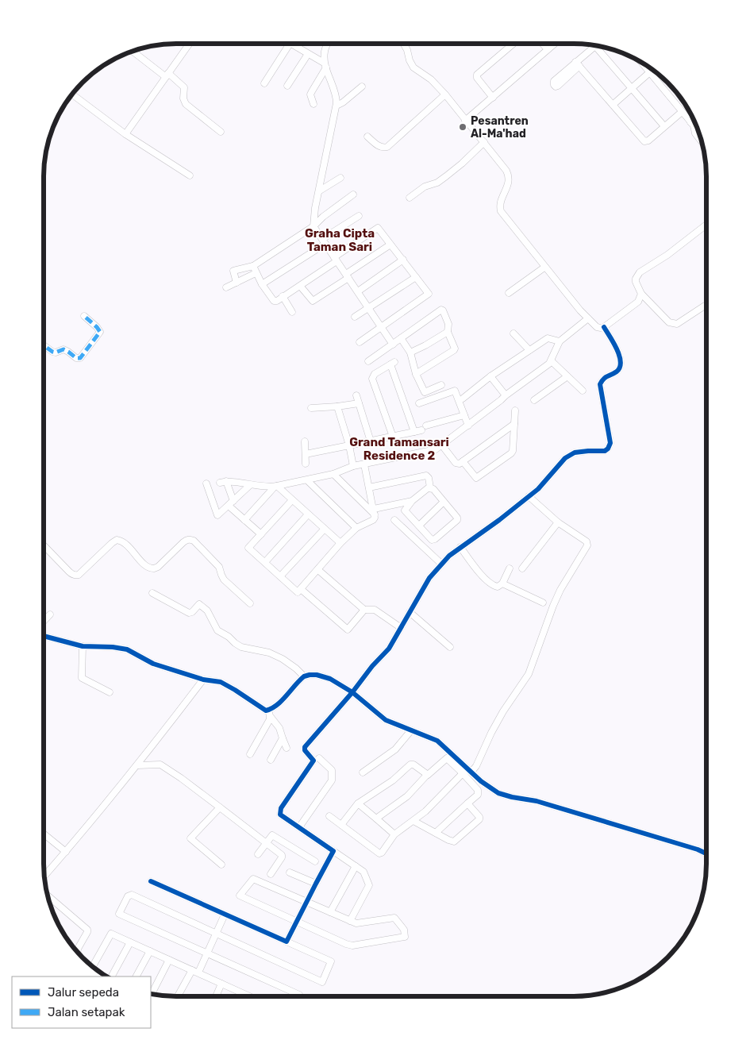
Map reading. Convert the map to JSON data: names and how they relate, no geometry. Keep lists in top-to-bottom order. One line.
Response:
{"districts":["Graha Cipta Taman Sari","Grand Tamansari Residence 2"],"places":["Pesantren Al-Ma'had"],"legend":["Jalur sepeda","Jalan setapak"]}
